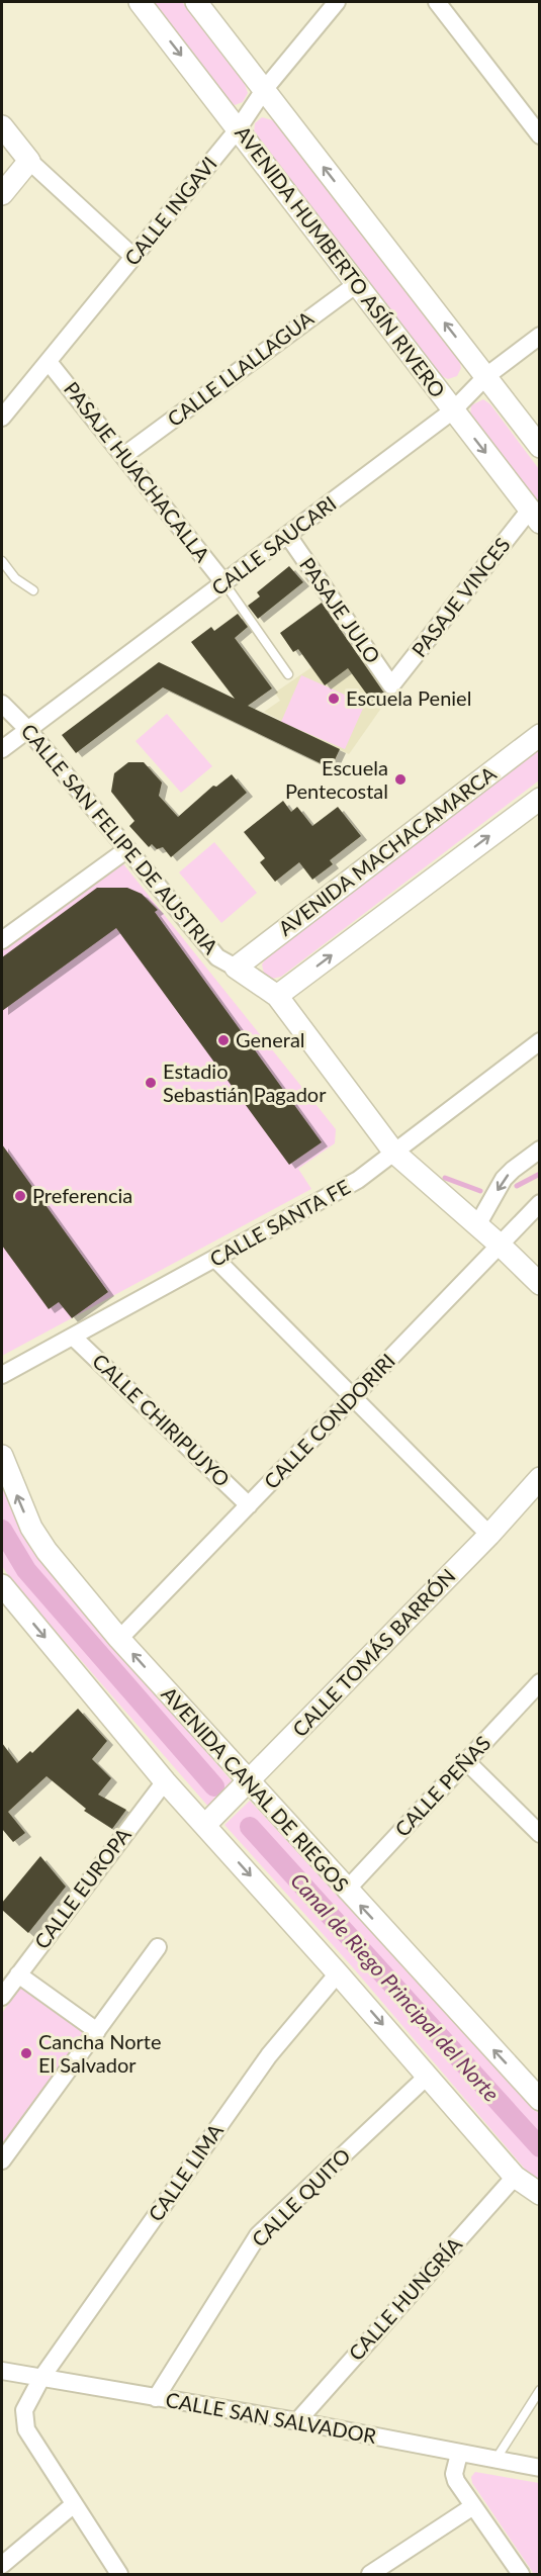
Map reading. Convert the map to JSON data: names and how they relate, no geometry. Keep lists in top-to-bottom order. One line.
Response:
{"streets":{"street":["CALLE INGAVI","AVENIDA HUMBERTO ASÍN RIVERO","CALLE LLALLAGUA","PASAJE HUACHACALLA","CALLE SAUCARI","PASAJE VINCES","PASAJE JULO","CALLE SAN FELIPE DE AUSTRIA","AVENIDA MACHACAMARCA","CALLE SANTA FE","CALLE CHIRIPUJYO","CALLE CONDORIRI","CALLE TOMÁS BARRÓN","CALLE PEÑAS","AVENIDA CANAL DE RIEGOS","CALLE EUROPA","CALLE LIMA","CALLE QUITO","CALLE HUNGRÍA","CALLE SAN SALVADOR"]},"crossings":[["CALLE INGAVI","AVENIDA HUMBERTO ASÍN RIVERO"],["CALLE INGAVI","PASAJE HUACHACALLA"],["AVENIDA HUMBERTO ASÍN RIVERO","CALLE LLALLAGUA"],["AVENIDA HUMBERTO ASÍN RIVERO","CALLE SAUCARI"],["AVENIDA HUMBERTO ASÍN RIVERO","PASAJE VINCES"],["CALLE LLALLAGUA","PASAJE HUACHACALLA"],["PASAJE HUACHACALLA","CALLE SAUCARI"],["CALLE SAUCARI","PASAJE JULO"],["CALLE SAUCARI","CALLE SAN FELIPE DE AUSTRIA"],["PASAJE VINCES","PASAJE JULO"],["CALLE SAN FELIPE DE AUSTRIA","AVENIDA MACHACAMARCA"],["CALLE SAN FELIPE DE AUSTRIA","CALLE SANTA FE"],["CALLE SAN FELIPE DE AUSTRIA","CALLE CONDORIRI"],["CALLE SANTA FE","CALLE CHIRIPUJYO"],["CALLE CHIRIPUJYO","CALLE CONDORIRI"],["CALLE CONDORIRI","AVENIDA CANAL DE RIEGOS"],["CALLE TOMÁS BARRÓN","AVENIDA CANAL DE RIEGOS"],["CALLE PEÑAS","AVENIDA CANAL DE RIEGOS"],["CALLE LIMA","CALLE SAN SALVADOR"],["CALLE QUITO","CALLE SAN SALVADOR"],["CALLE HUNGRÍA","CALLE SAN SALVADOR"]],"water":["Canal de Riego Principal del Norte"],"places":["Escuela Peniel","Escuela Pentecostal","General","Estadio Sebastián Pagador","Preferencia","Cancha Norte El Salvador"]}
